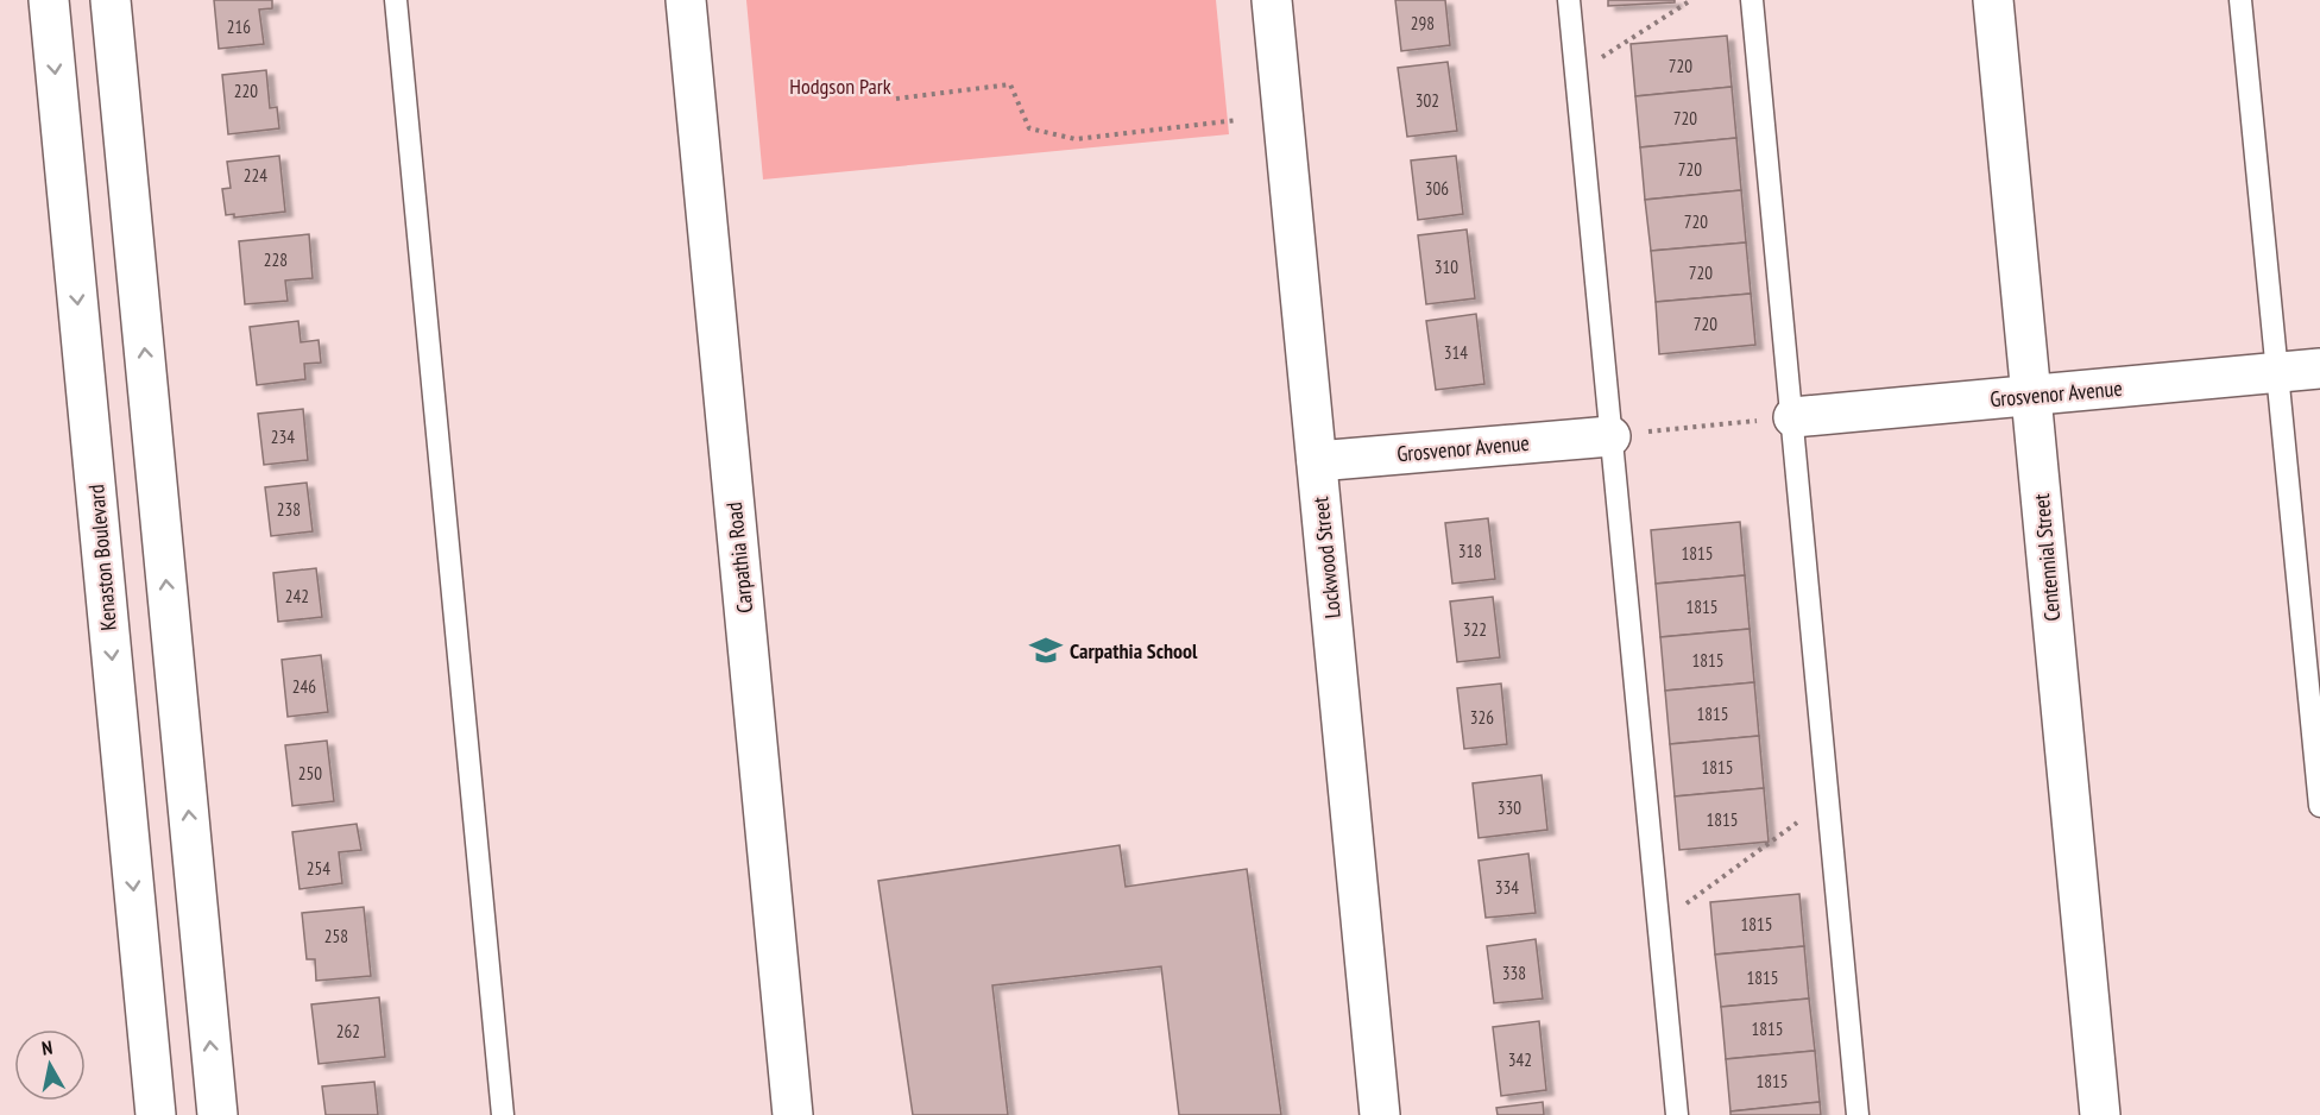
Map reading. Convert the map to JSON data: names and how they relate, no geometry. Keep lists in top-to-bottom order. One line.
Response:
{"streets":{"street":["Grosvenor Avenue","Kenaston Boulevard","Carpathia Road","Lockwood Street","Centennial Street"]},"crossings":[["Grosvenor Avenue","Lockwood Street"],["Grosvenor Avenue","Centennial Street"]],"parks":["Hodgson Park"],"places":{"school or university":["Carpathia School"]},"house_numbers":["298","216","720","220","302","720","720","224","306","720","228","310","720","720","314","234","238","318","1815","242","1815","322","1815","246","1815","326","1815","250","330","1815","254","334","1815","258","338","1815","1815","262","342","1815"],"north":"top"}
